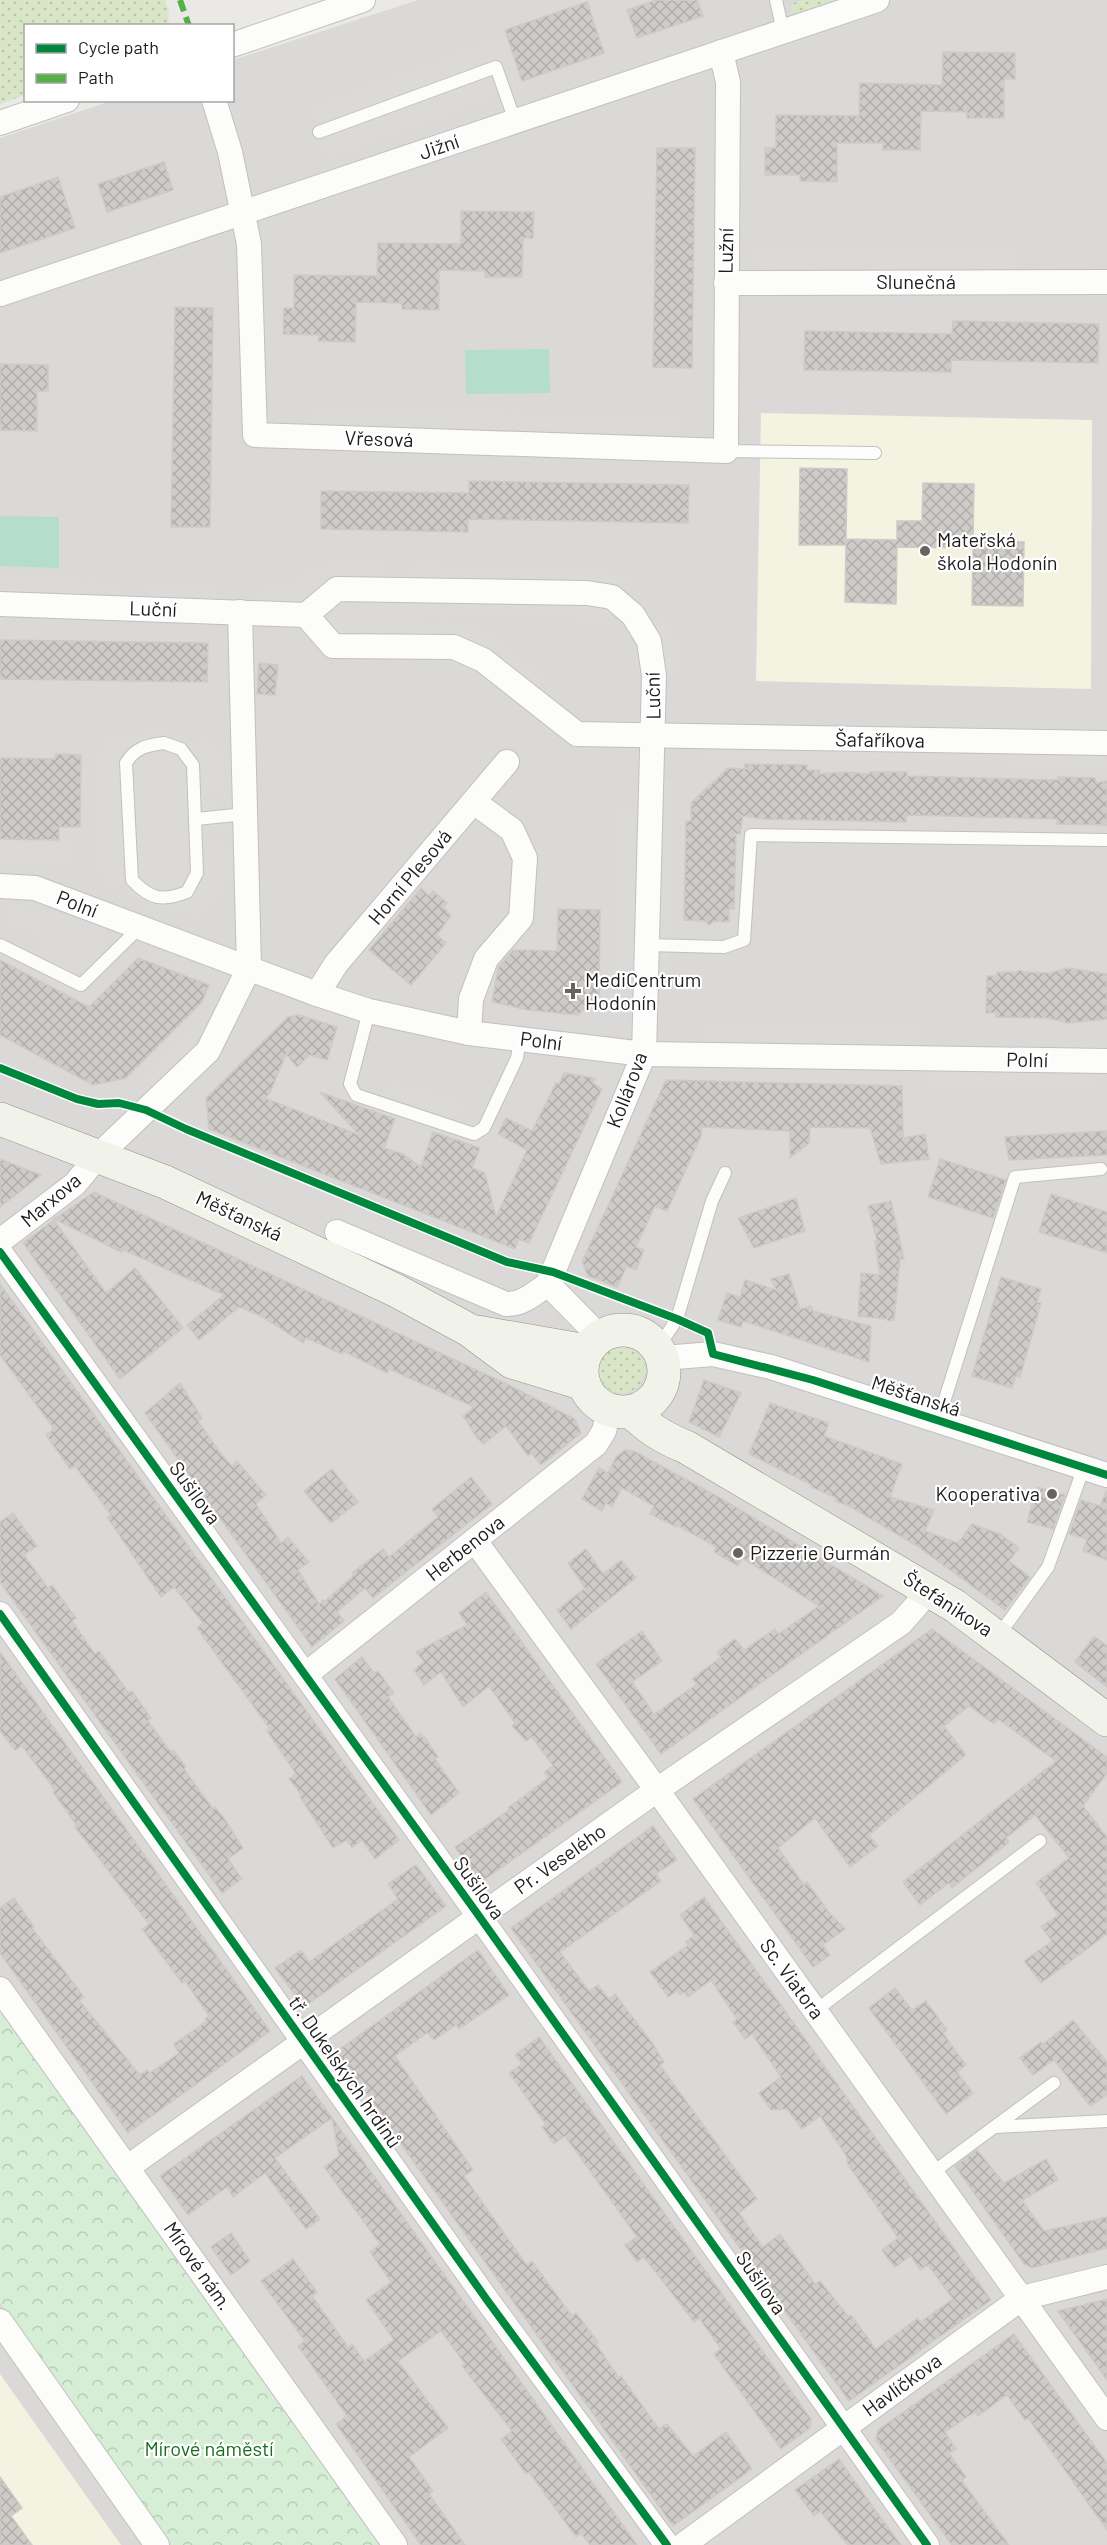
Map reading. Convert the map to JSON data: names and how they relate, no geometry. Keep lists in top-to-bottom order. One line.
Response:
{"streets":{"main road":["Měšťanská","Štefánikova"],"street":["Jižní","Lužní","Slunečná","Vřesová","Luční","Šafaříkova","Horní Plesová","Polní","Kollárova","Marxova","Sušilova","Herbenova","Pr. Veselého","Sc. Viatora","tř. Dukelských hrdinů","Mírové nám.","Havlíčkova"]},"crossings":[["Jižní","Lužní"],["Jižní","Vřesová"],["Lužní","Slunečná"],["Lužní","Vřesová"],["Luční","Šafaříkova"],["Luční","Kollárova"],["Šafaříkova","Kollárova"],["Horní Plesová","Polní"],["Polní","Kollárova"],["Marxova","Měšťanská"],["Měšťanská","Herbenova"],["Měšťanská","Štefánikova"],["Sušilova","Herbenova"],["Sušilova","Pr. Veselého"],["Sušilova","Havlíčkova"],["Herbenova","Štefánikova"],["Herbenova","Sc. Viatora"],["Štefánikova","Pr. Veselého"],["Pr. Veselého","Sc. Viatora"],["Pr. Veselého","tř. Dukelských hrdinů"],["Pr. Veselého","Mírové nám."],["Sc. Viatora","Havlíčkova"]],"parks":["Mírové náměstí"],"places":{"other":["Mateřská škola Hodonín","Kooperativa","Pizzerie Gurmán"],"health":["MediCentrum Hodonín"]},"legend":["Cycle path","Path"]}
